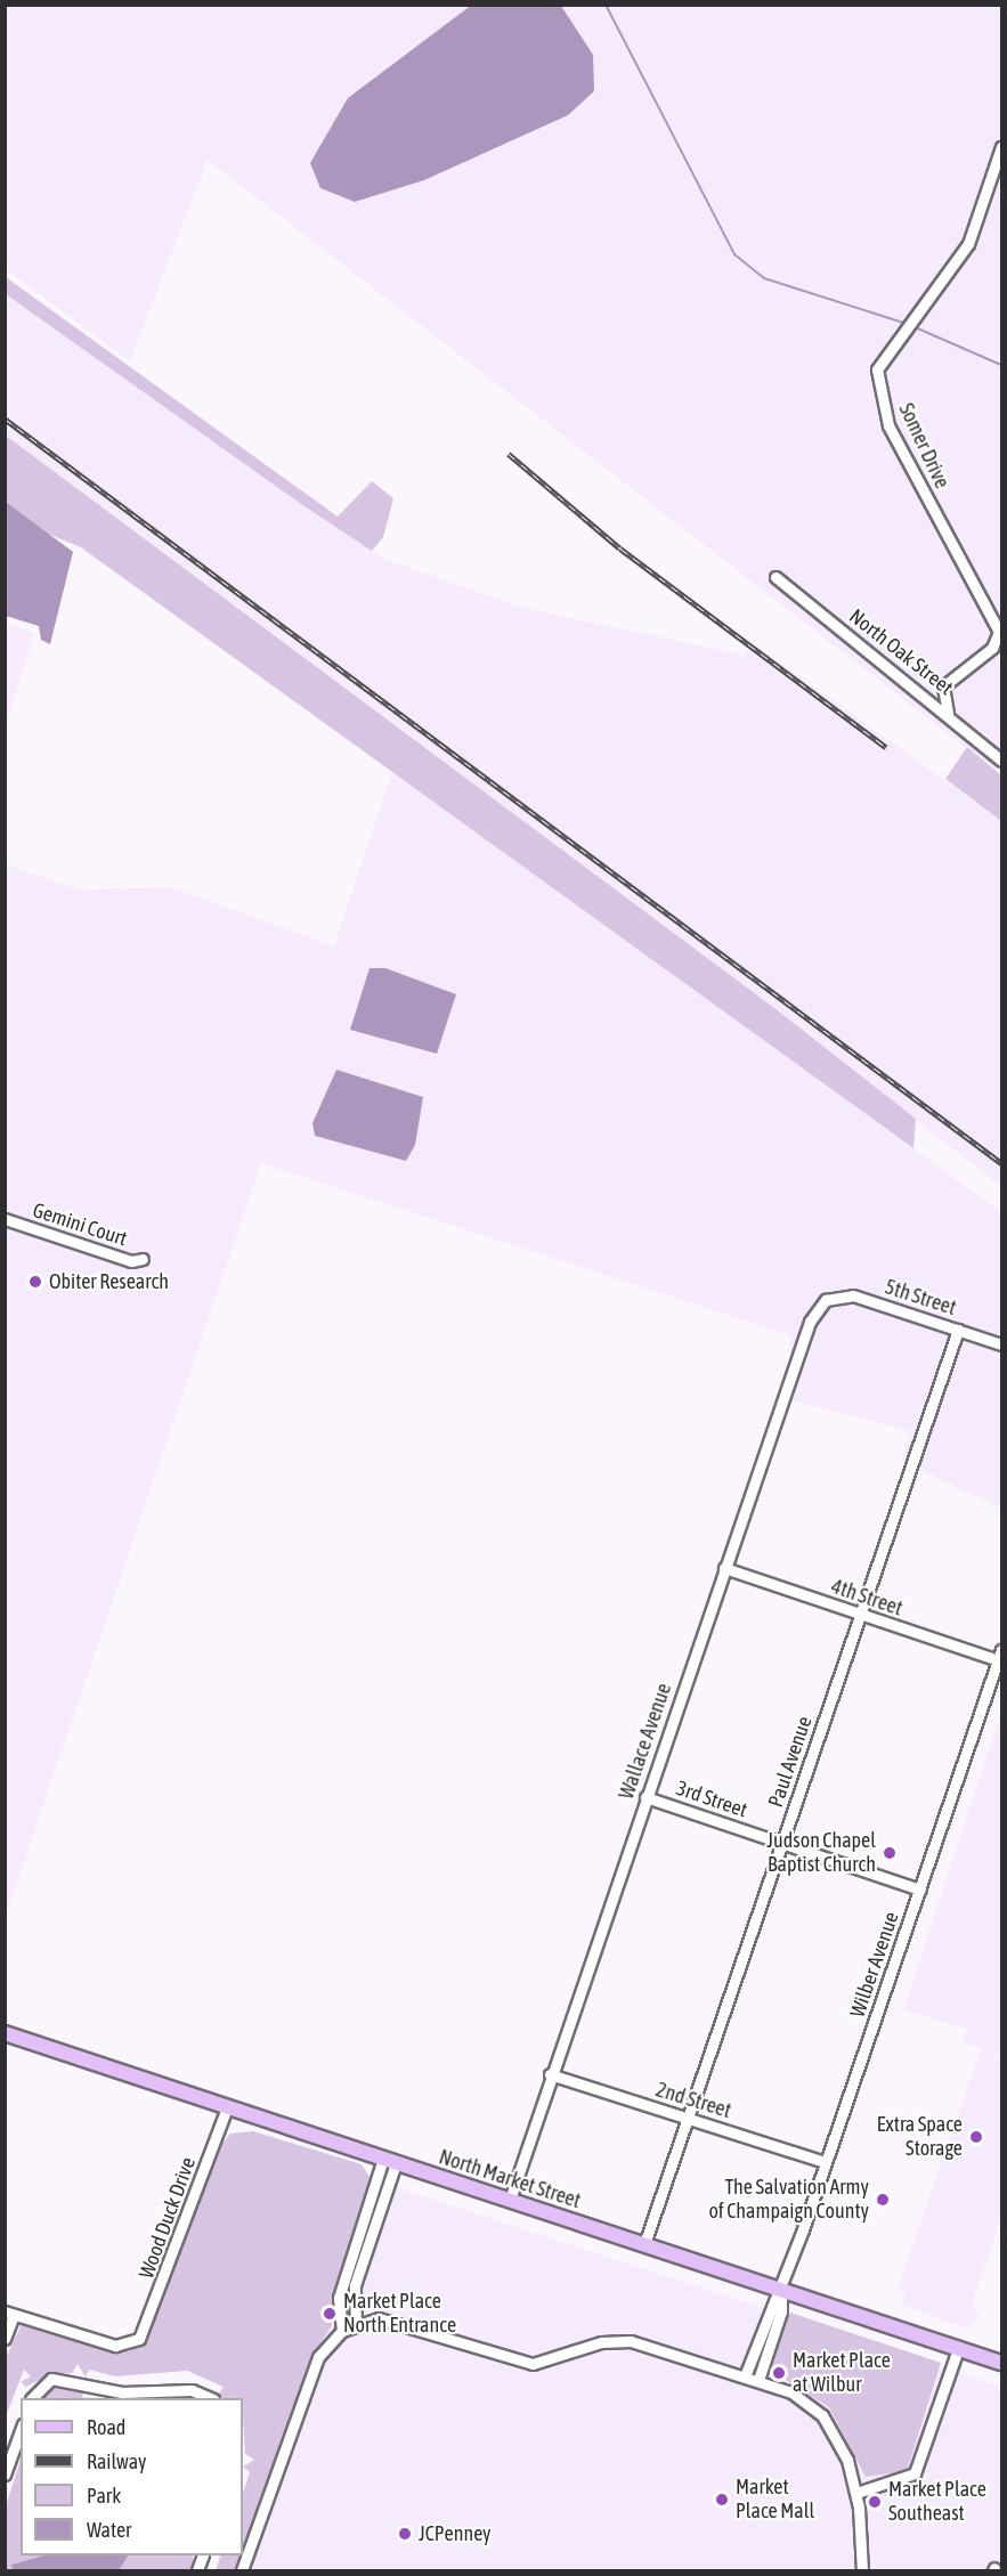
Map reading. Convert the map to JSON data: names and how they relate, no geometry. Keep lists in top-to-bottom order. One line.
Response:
{"streets":{"main road":["North Market Street"],"street":["Somer Drive","North Oak Street","Gemini Court","5th Street","4th Street","Wallace Avenue","Paul Avenue","3rd Street","Wilber Avenue","2nd Street","Wood Duck Drive"]},"crossings":[["Somer Drive","North Oak Street"],["5th Street","Wallace Avenue"],["5th Street","Paul Avenue"],["4th Street","Wallace Avenue"],["4th Street","Paul Avenue"],["4th Street","Wilber Avenue"],["Wallace Avenue","3rd Street"],["Wallace Avenue","2nd Street"],["Wallace Avenue","North Market Street"],["Paul Avenue","3rd Street"],["Paul Avenue","2nd Street"],["Paul Avenue","North Market Street"],["3rd Street","Wilber Avenue"],["Wilber Avenue","2nd Street"],["Wilber Avenue","North Market Street"],["North Market Street","Wood Duck Drive"]],"places":["Obiter Research","Judson Chapel Baptist Church","Extra Space Storage","The Salvation Army of Champaign County","Market Place North Entrance","Market Place at Wilbur","Market Place Mall","Market Place Southeast","JCPenney"],"legend":["Road","Railway","Park","Water"]}
